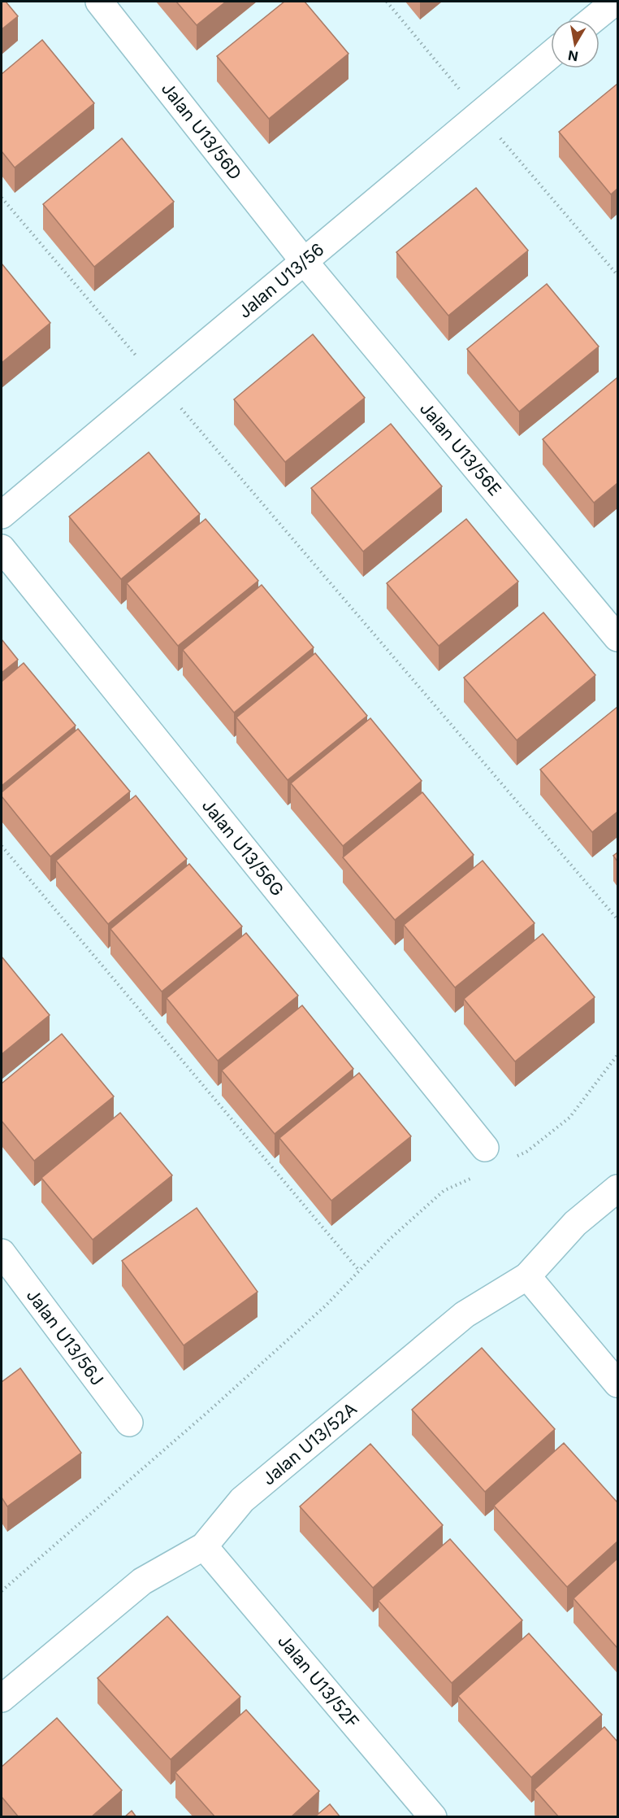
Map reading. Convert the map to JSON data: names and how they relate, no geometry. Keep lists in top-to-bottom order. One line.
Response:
{"streets":{"street":["Jalan U13/56D","Jalan U13/56","Jalan U13/56E","Jalan U13/56G","Jalan U13/56J","Jalan U13/52A","Jalan U13/52F"]},"crossings":[["Jalan U13/56D","Jalan U13/56"],["Jalan U13/56D","Jalan U13/56E"],["Jalan U13/56","Jalan U13/56E"],["Jalan U13/52A","Jalan U13/52F"]],"north":"bottom"}
